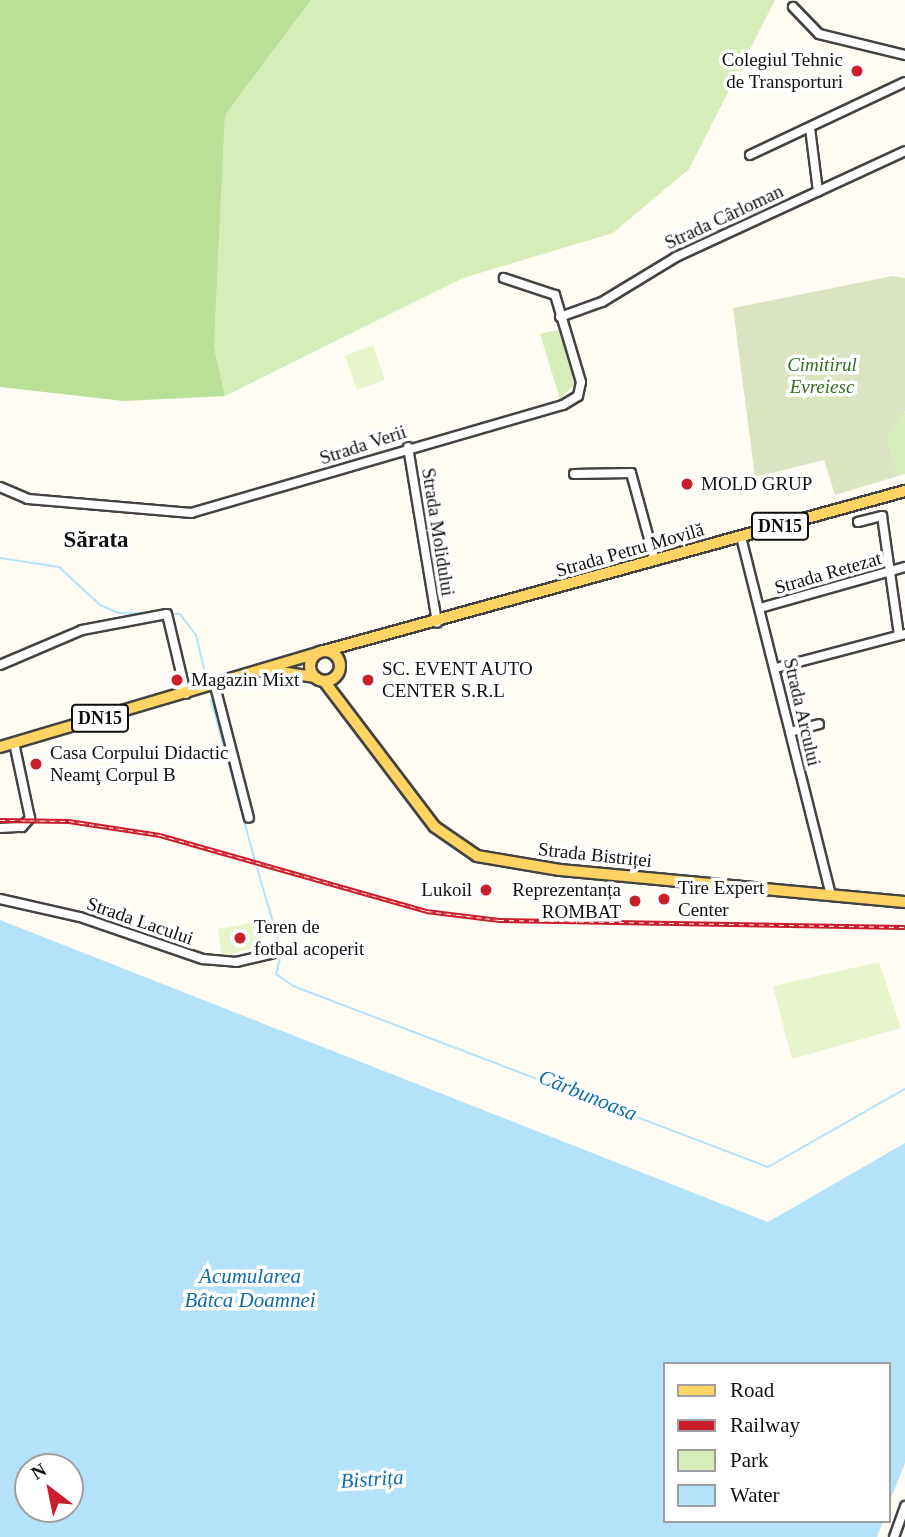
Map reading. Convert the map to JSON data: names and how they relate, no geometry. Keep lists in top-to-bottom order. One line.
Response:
{"streets":{"main road":["DN15","Strada Petru Movilă","Strada Bistriței"],"street":["Strada Cârloman","Strada Verii","Strada Molidului","Strada Retezat","Strada Arcului","Strada Lacului"]},"crossings":[["Strada Cârloman","Strada Verii"],["Strada Verii","Strada Molidului"],["DN15","Strada Petru Movilă"],["DN15","Strada Bistriței"],["Strada Molidului","Strada Petru Movilă"],["Strada Petru Movilă","Strada Arcului"],["Strada Petru Movilă","Strada Bistriței"],["Strada Retezat","Strada Arcului"],["Strada Arcului","Strada Bistriței"]],"districts":["Sărata"],"water":["Cărbunoasa","Acumularea Bâtca Doamnei","Bistrița"],"parks":["Cimitirul Evreiesc"],"places":["Colegiul Tehnic de Transporturi","MOLD GRUP","Magazin Mixt","SC. EVENT AUTO CENTER S.R.L","Casa Corpului Didactic Neamţ Corpul B","Lukoil","Tire Expert Center","Reprezentanța ROMBAT","Teren de fotbal acoperit"],"legend":["Road","Railway","Park","Water"],"north":"top left"}
